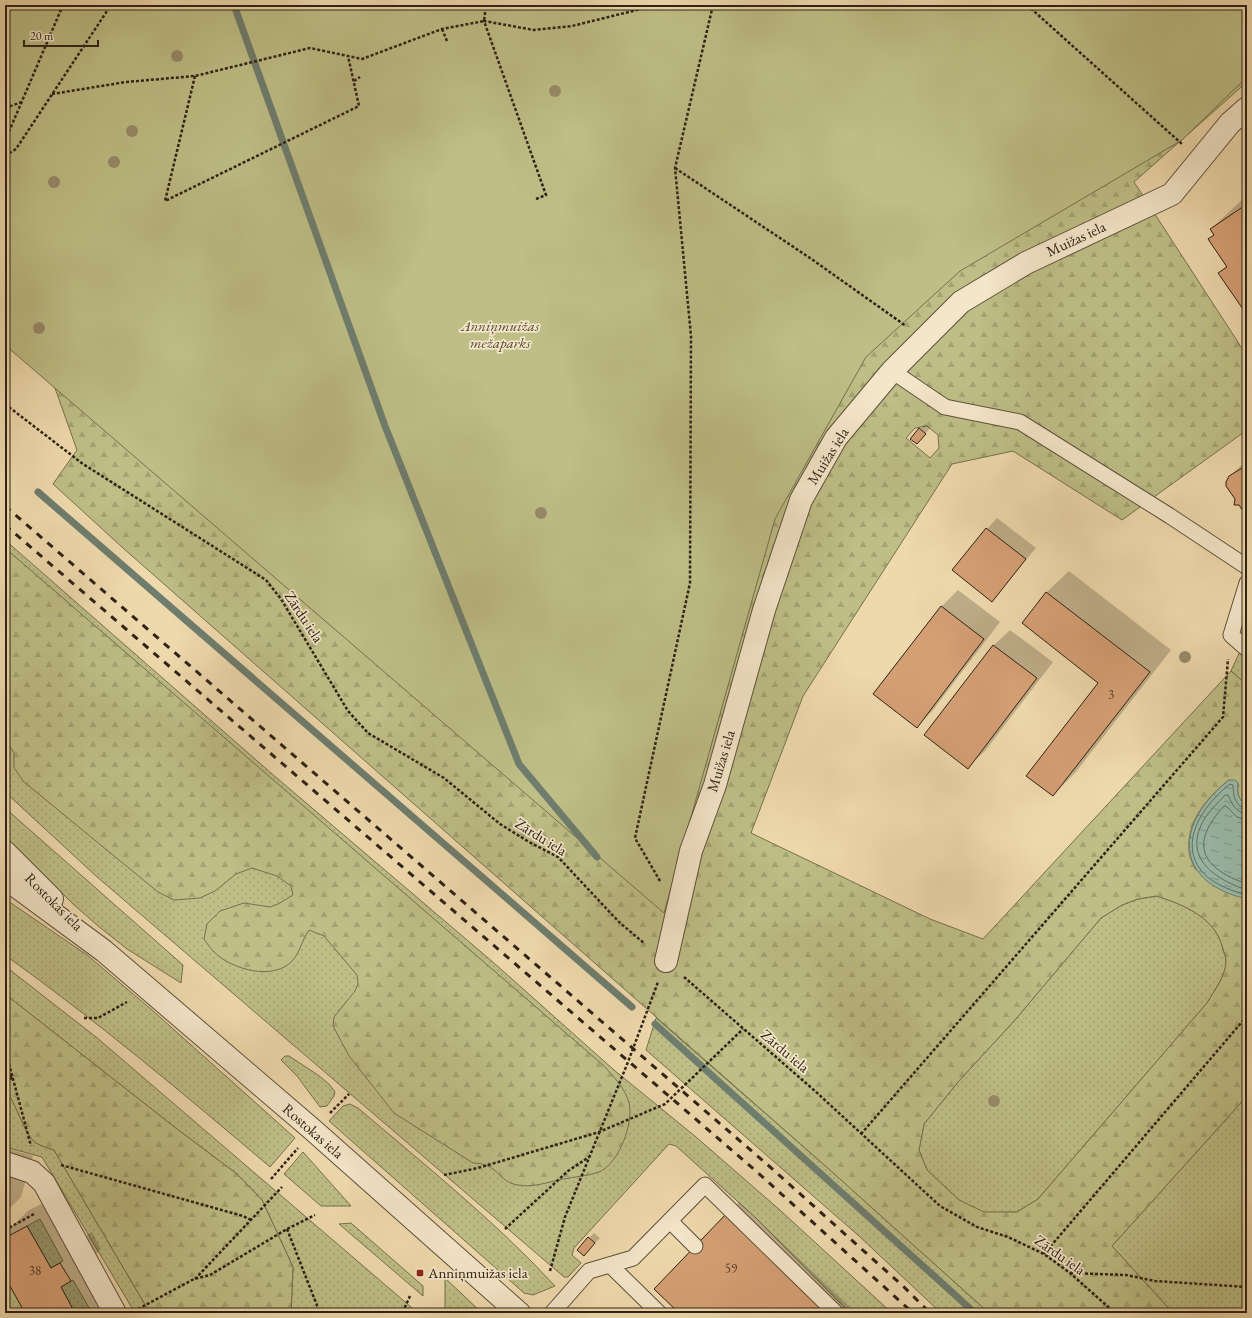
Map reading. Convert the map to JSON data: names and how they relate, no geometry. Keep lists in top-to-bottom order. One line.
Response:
{"streets":{"street":["Muižas iela","Rostokas iela"],"path":["Zārdu iela"]},"crossings":[["Muižas iela","Zārdu iela"]],"parks":["Anniņmuižas mežaparks"],"places":{"transit":["Anniņmuižas iela"]},"house_numbers":["3","59","38"],"scale_bar":"20 m"}
